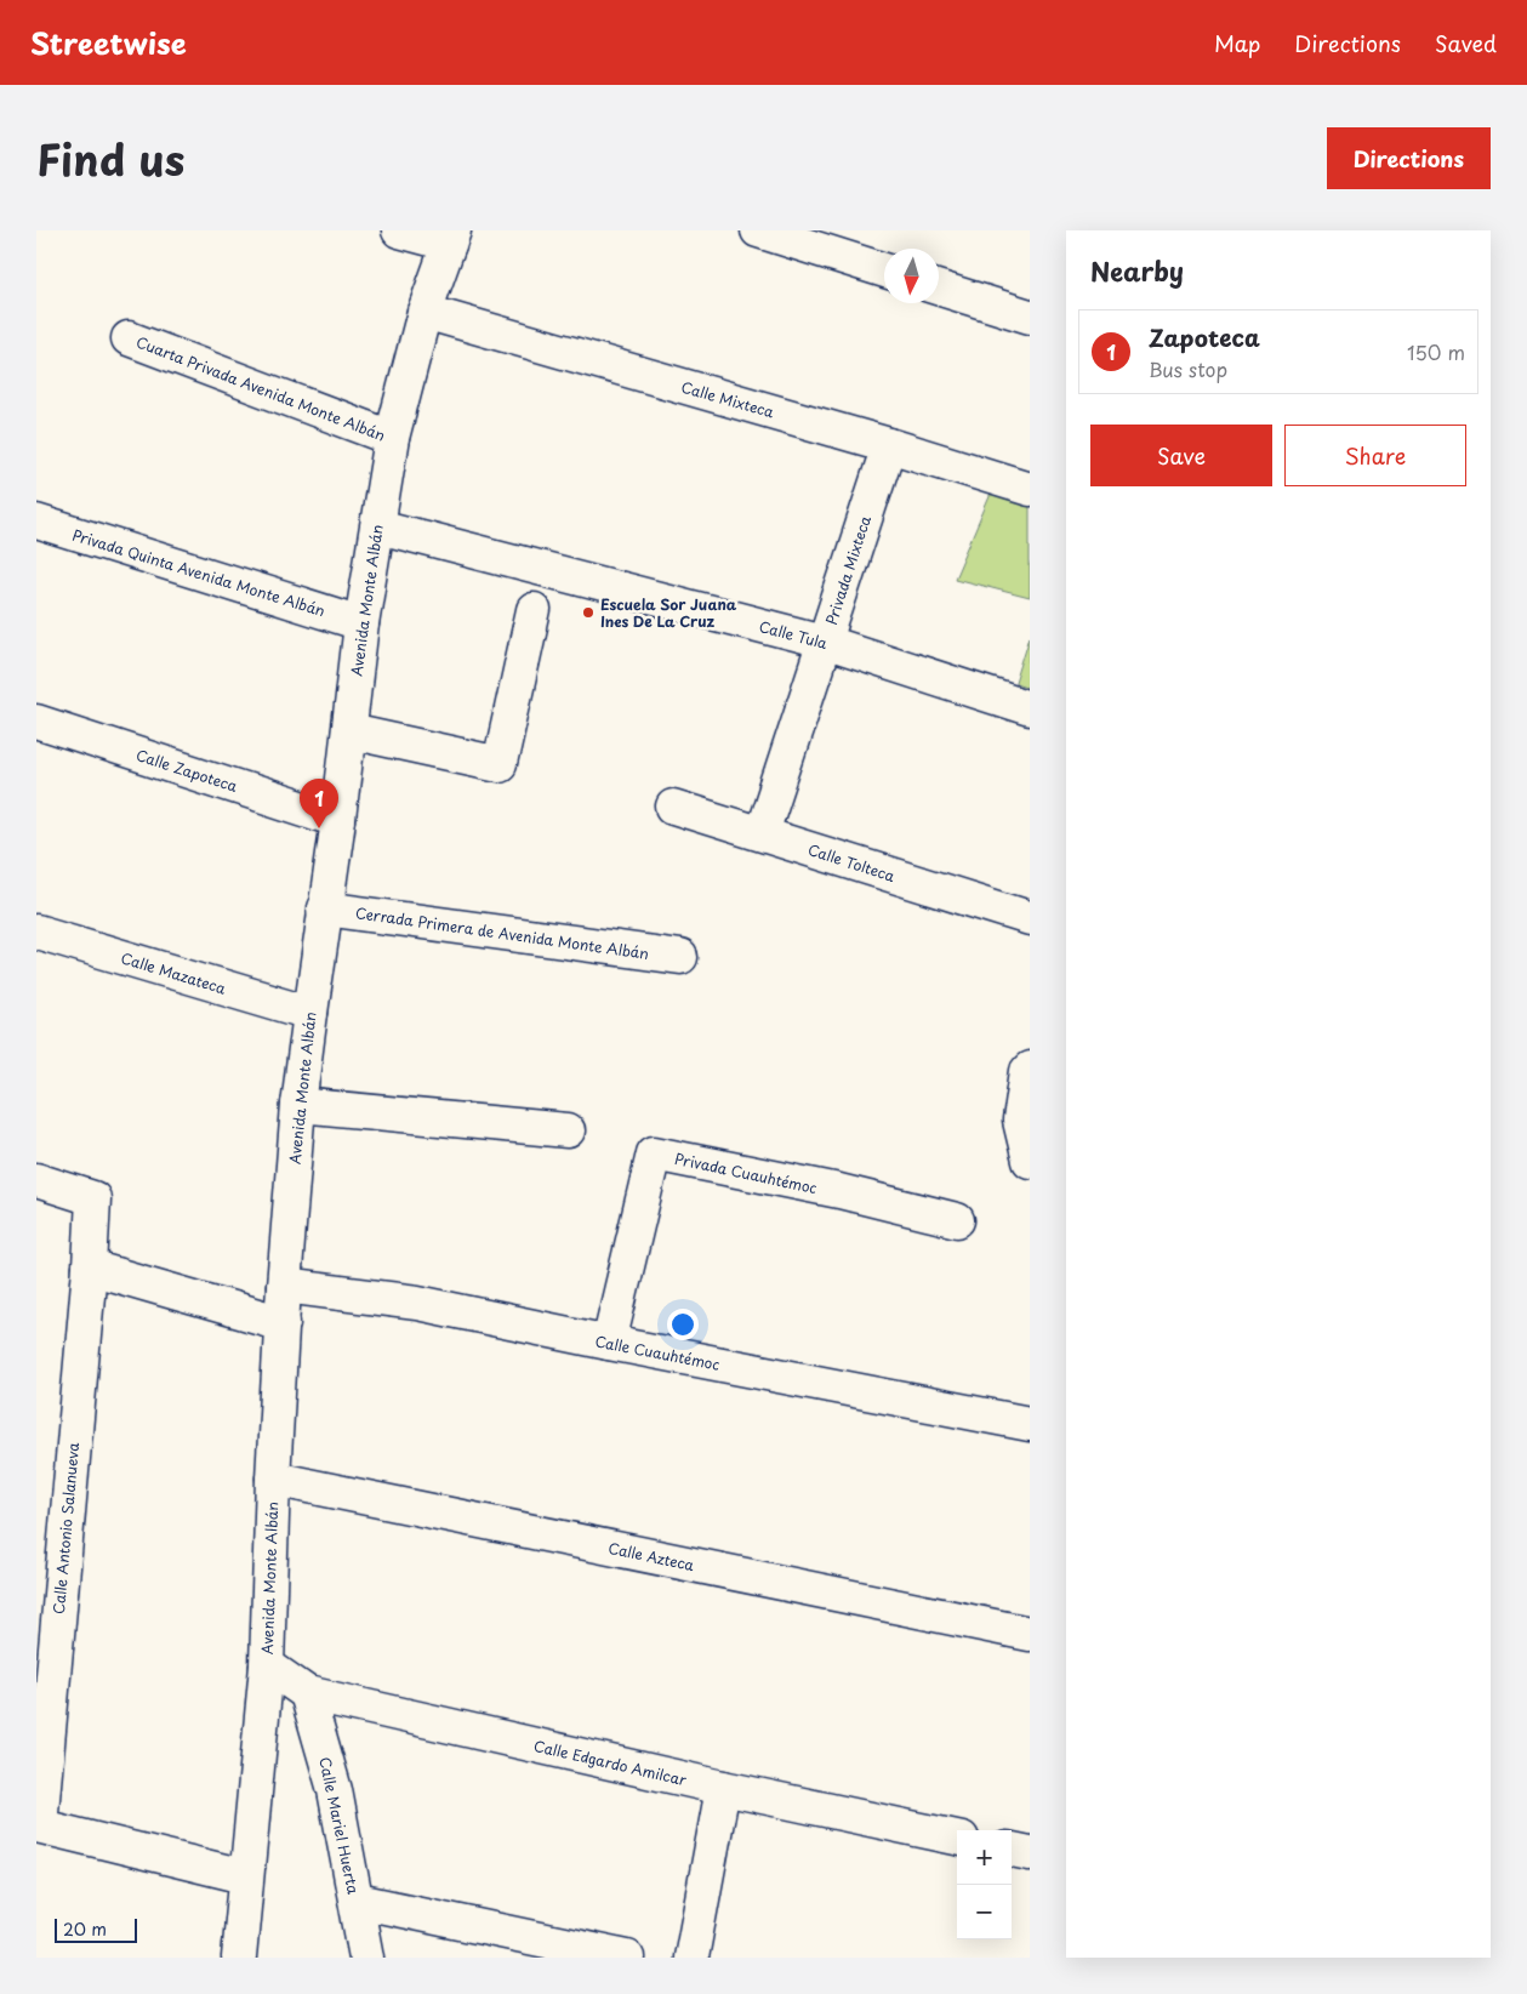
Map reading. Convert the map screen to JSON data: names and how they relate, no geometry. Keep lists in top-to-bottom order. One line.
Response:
{"streets":{"street":["Cuarta Privada Avenida Monte Albán","Calle Mixteca","Privada Mixteca","Privada Quinta Avenida Monte Albán","Avenida Monte Albán","Calle Tula","Calle Zapoteca","Calle Tolteca","Cerrada Primera de Avenida Monte Albán","Calle Mazateca","Privada Cuauhtémoc","Calle Cuauhtémoc","Calle Antonio Salanueva","Calle Azteca","Calle Edgardo Amilcar","Calle Mariel Huerta"]},"crossings":[["Cuarta Privada Avenida Monte Albán","Avenida Monte Albán"],["Calle Mixteca","Privada Mixteca"],["Calle Mixteca","Avenida Monte Albán"],["Privada Mixteca","Calle Tula"],["Privada Mixteca","Calle Tolteca"],["Privada Quinta Avenida Monte Albán","Avenida Monte Albán"],["Avenida Monte Albán","Calle Tula"],["Avenida Monte Albán","Calle Zapoteca"],["Avenida Monte Albán","Cerrada Primera de Avenida Monte Albán"],["Avenida Monte Albán","Calle Mazateca"],["Avenida Monte Albán","Calle Cuauhtémoc"],["Avenida Monte Albán","Calle Azteca"],["Avenida Monte Albán","Calle Edgardo Amilcar"],["Privada Cuauhtémoc","Calle Cuauhtémoc"],["Calle Edgardo Amilcar","Calle Mariel Huerta"]],"places":["Escuela Sor Juana Ines De La Cruz"],"scale_bar":"20 m","north":"bottom","page":{"header":"Streetwise","nav":["Map","Directions","Saved"],"title":"Find us","buttons":["Directions",["Save","Share"]],"heading":"Nearby","list":[{"mark":"1","name":"Zapoteca","note":"Bus stop","value":"150 m"}],"pins":"1","map_buttons":["+","−"],"scale":"20 m"}}
